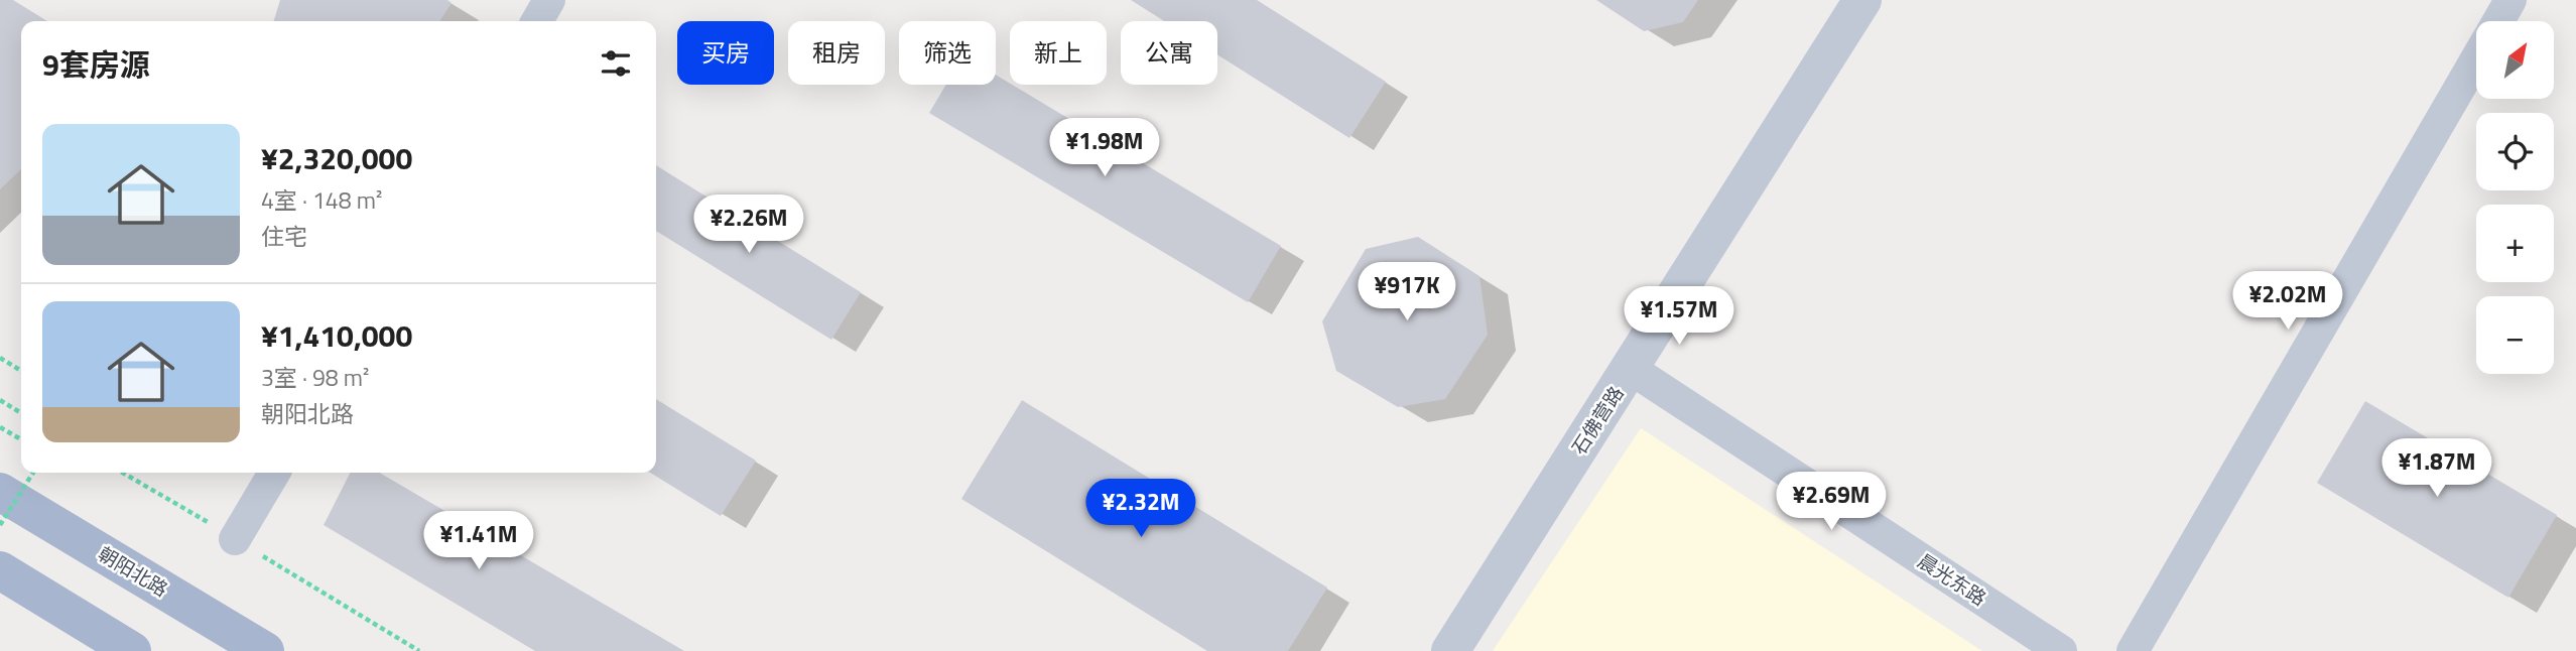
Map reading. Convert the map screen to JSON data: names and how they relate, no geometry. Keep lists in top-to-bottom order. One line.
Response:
{"streets":{"main road":["朝阳北路"],"street":["石佛营路","晨光东路"]},"crossings":[["石佛营路","晨光东路"]],"north":"top right","page":{"map_buttons":["+","−"],"chip":["买房","租房","筛选","新上","公寓"],"heading":"9套房源","list":[{"name":"¥2,320,000","note":"4室 · 148 m² · 住宅"},{"name":"¥1,410,000","note":"3室 · 98 m² · 朝阳北路"}],"price":["¥1.98M","¥2.26M","¥917K","¥2.02M","¥1.57M","¥1.87M","¥2.69M","¥2.32M","¥1.41M"]}}
